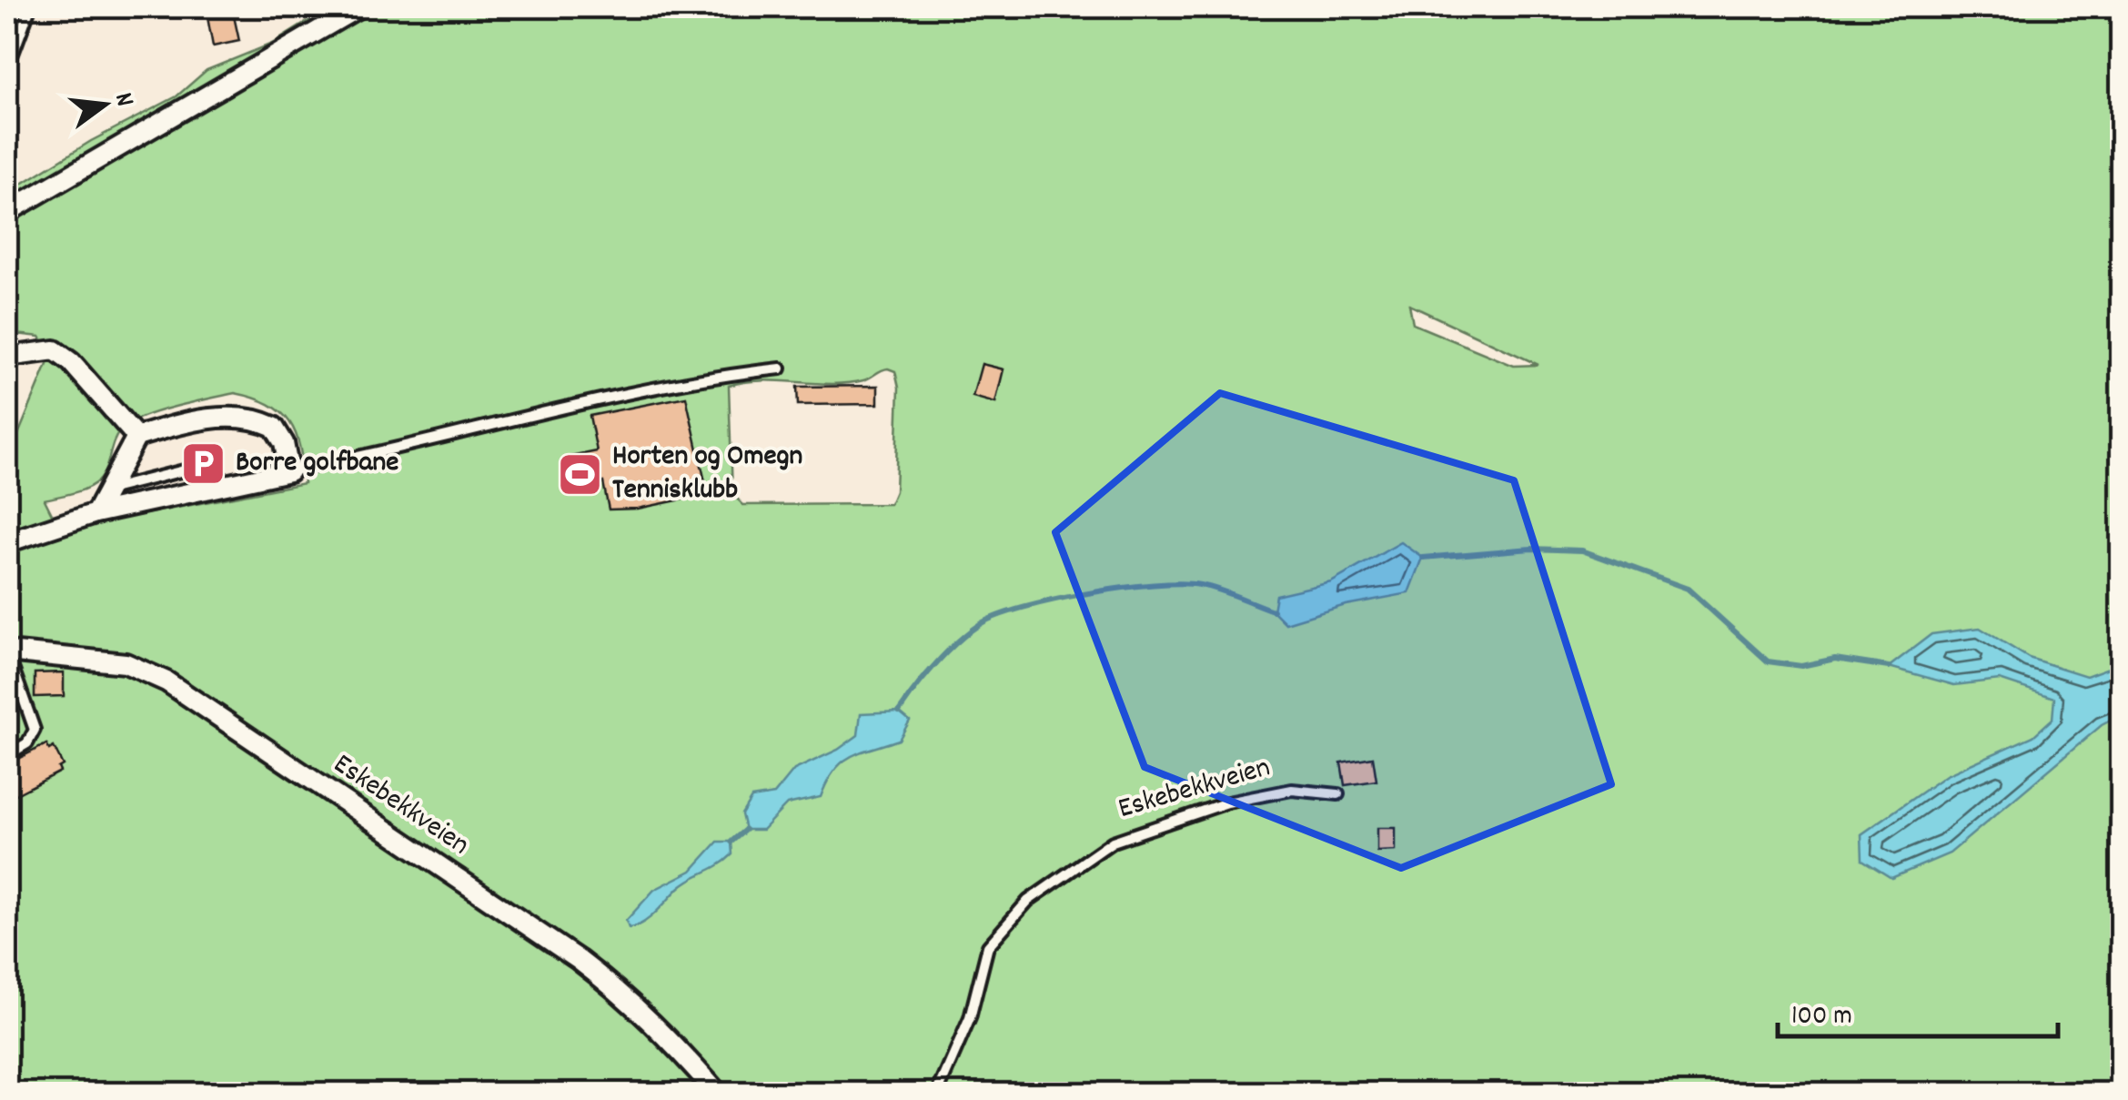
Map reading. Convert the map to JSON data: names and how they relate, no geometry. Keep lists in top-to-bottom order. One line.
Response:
{"streets":{"street":["Eskebekkveien"]},"places":{"parking":["Borre golfbane"],"sports":["Horten og Omegn Tennisklubb"]},"scale_bar":"100 m","north":"right"}
